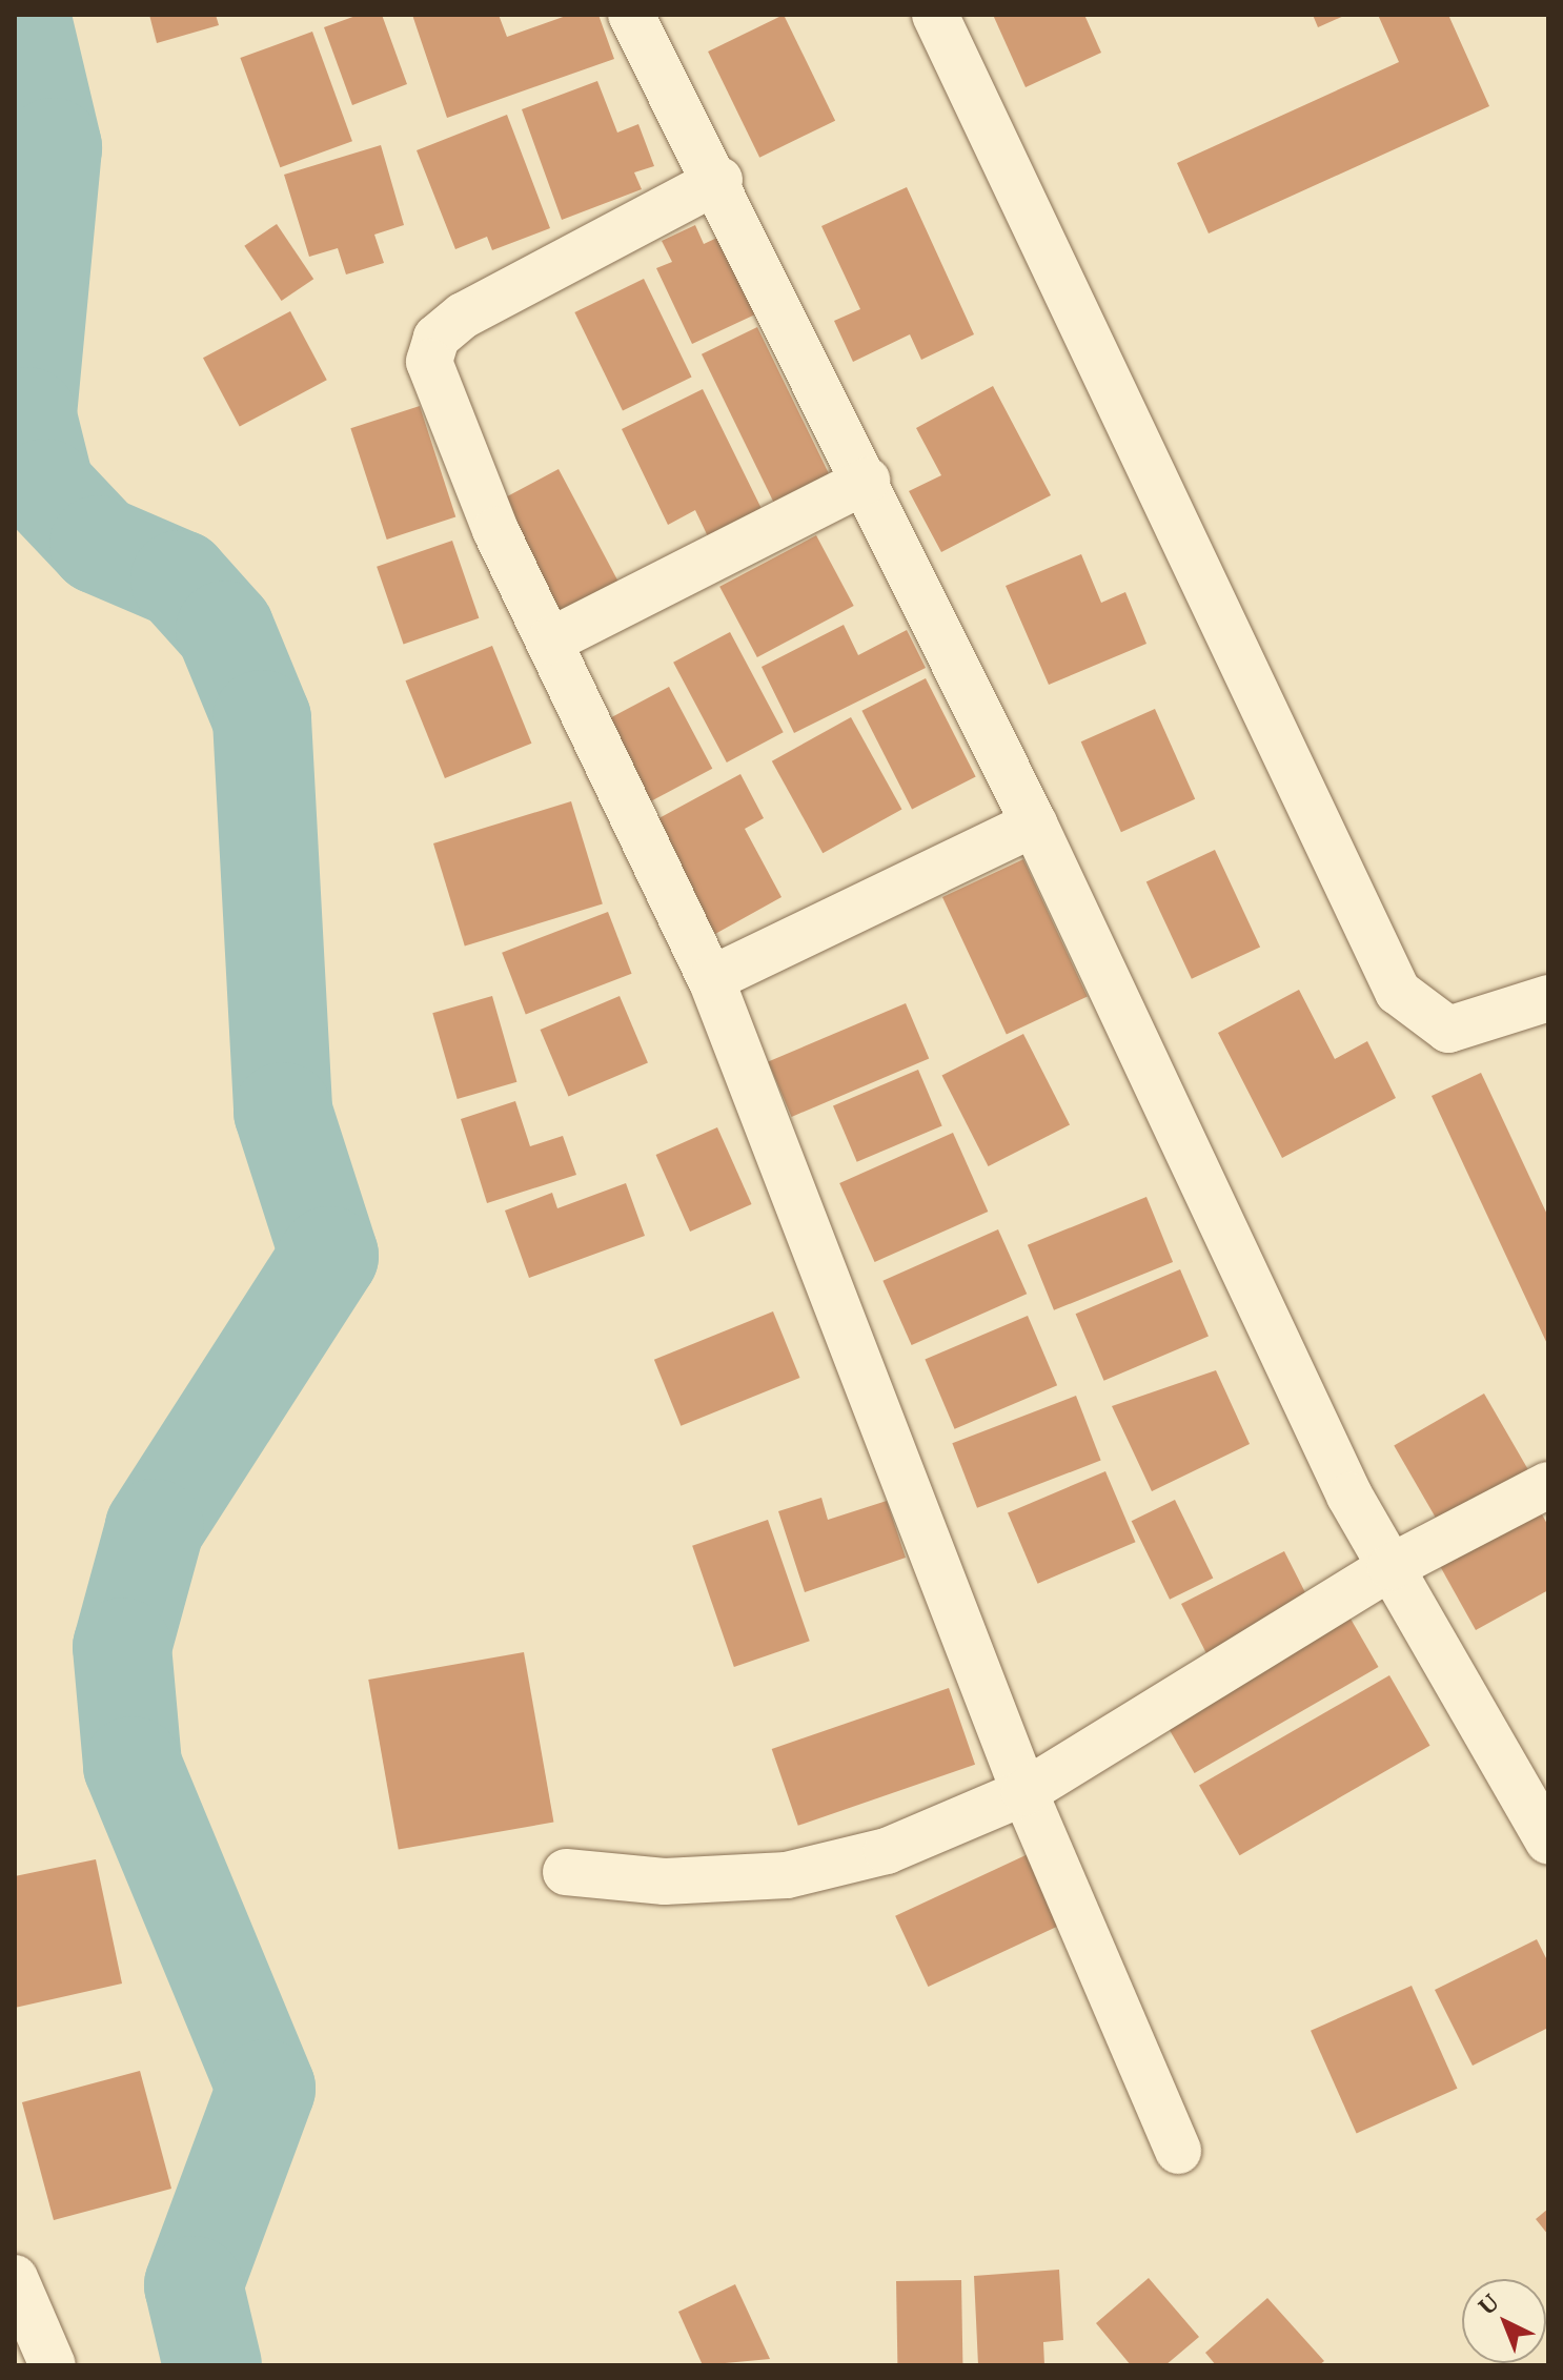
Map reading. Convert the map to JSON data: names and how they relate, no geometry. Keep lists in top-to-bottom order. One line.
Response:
{"north":"top left"}
